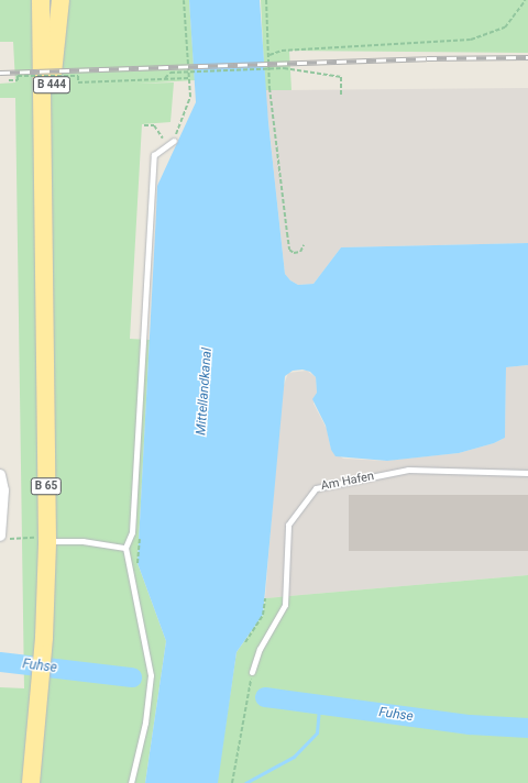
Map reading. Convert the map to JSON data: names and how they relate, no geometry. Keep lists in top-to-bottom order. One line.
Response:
{"streets":{"main road":["B 444","B 65"],"lane":["Am Hafen"]},"crossings":[["B 444","B 65"]],"water":["Mittellandkanal","Fuhse"]}
